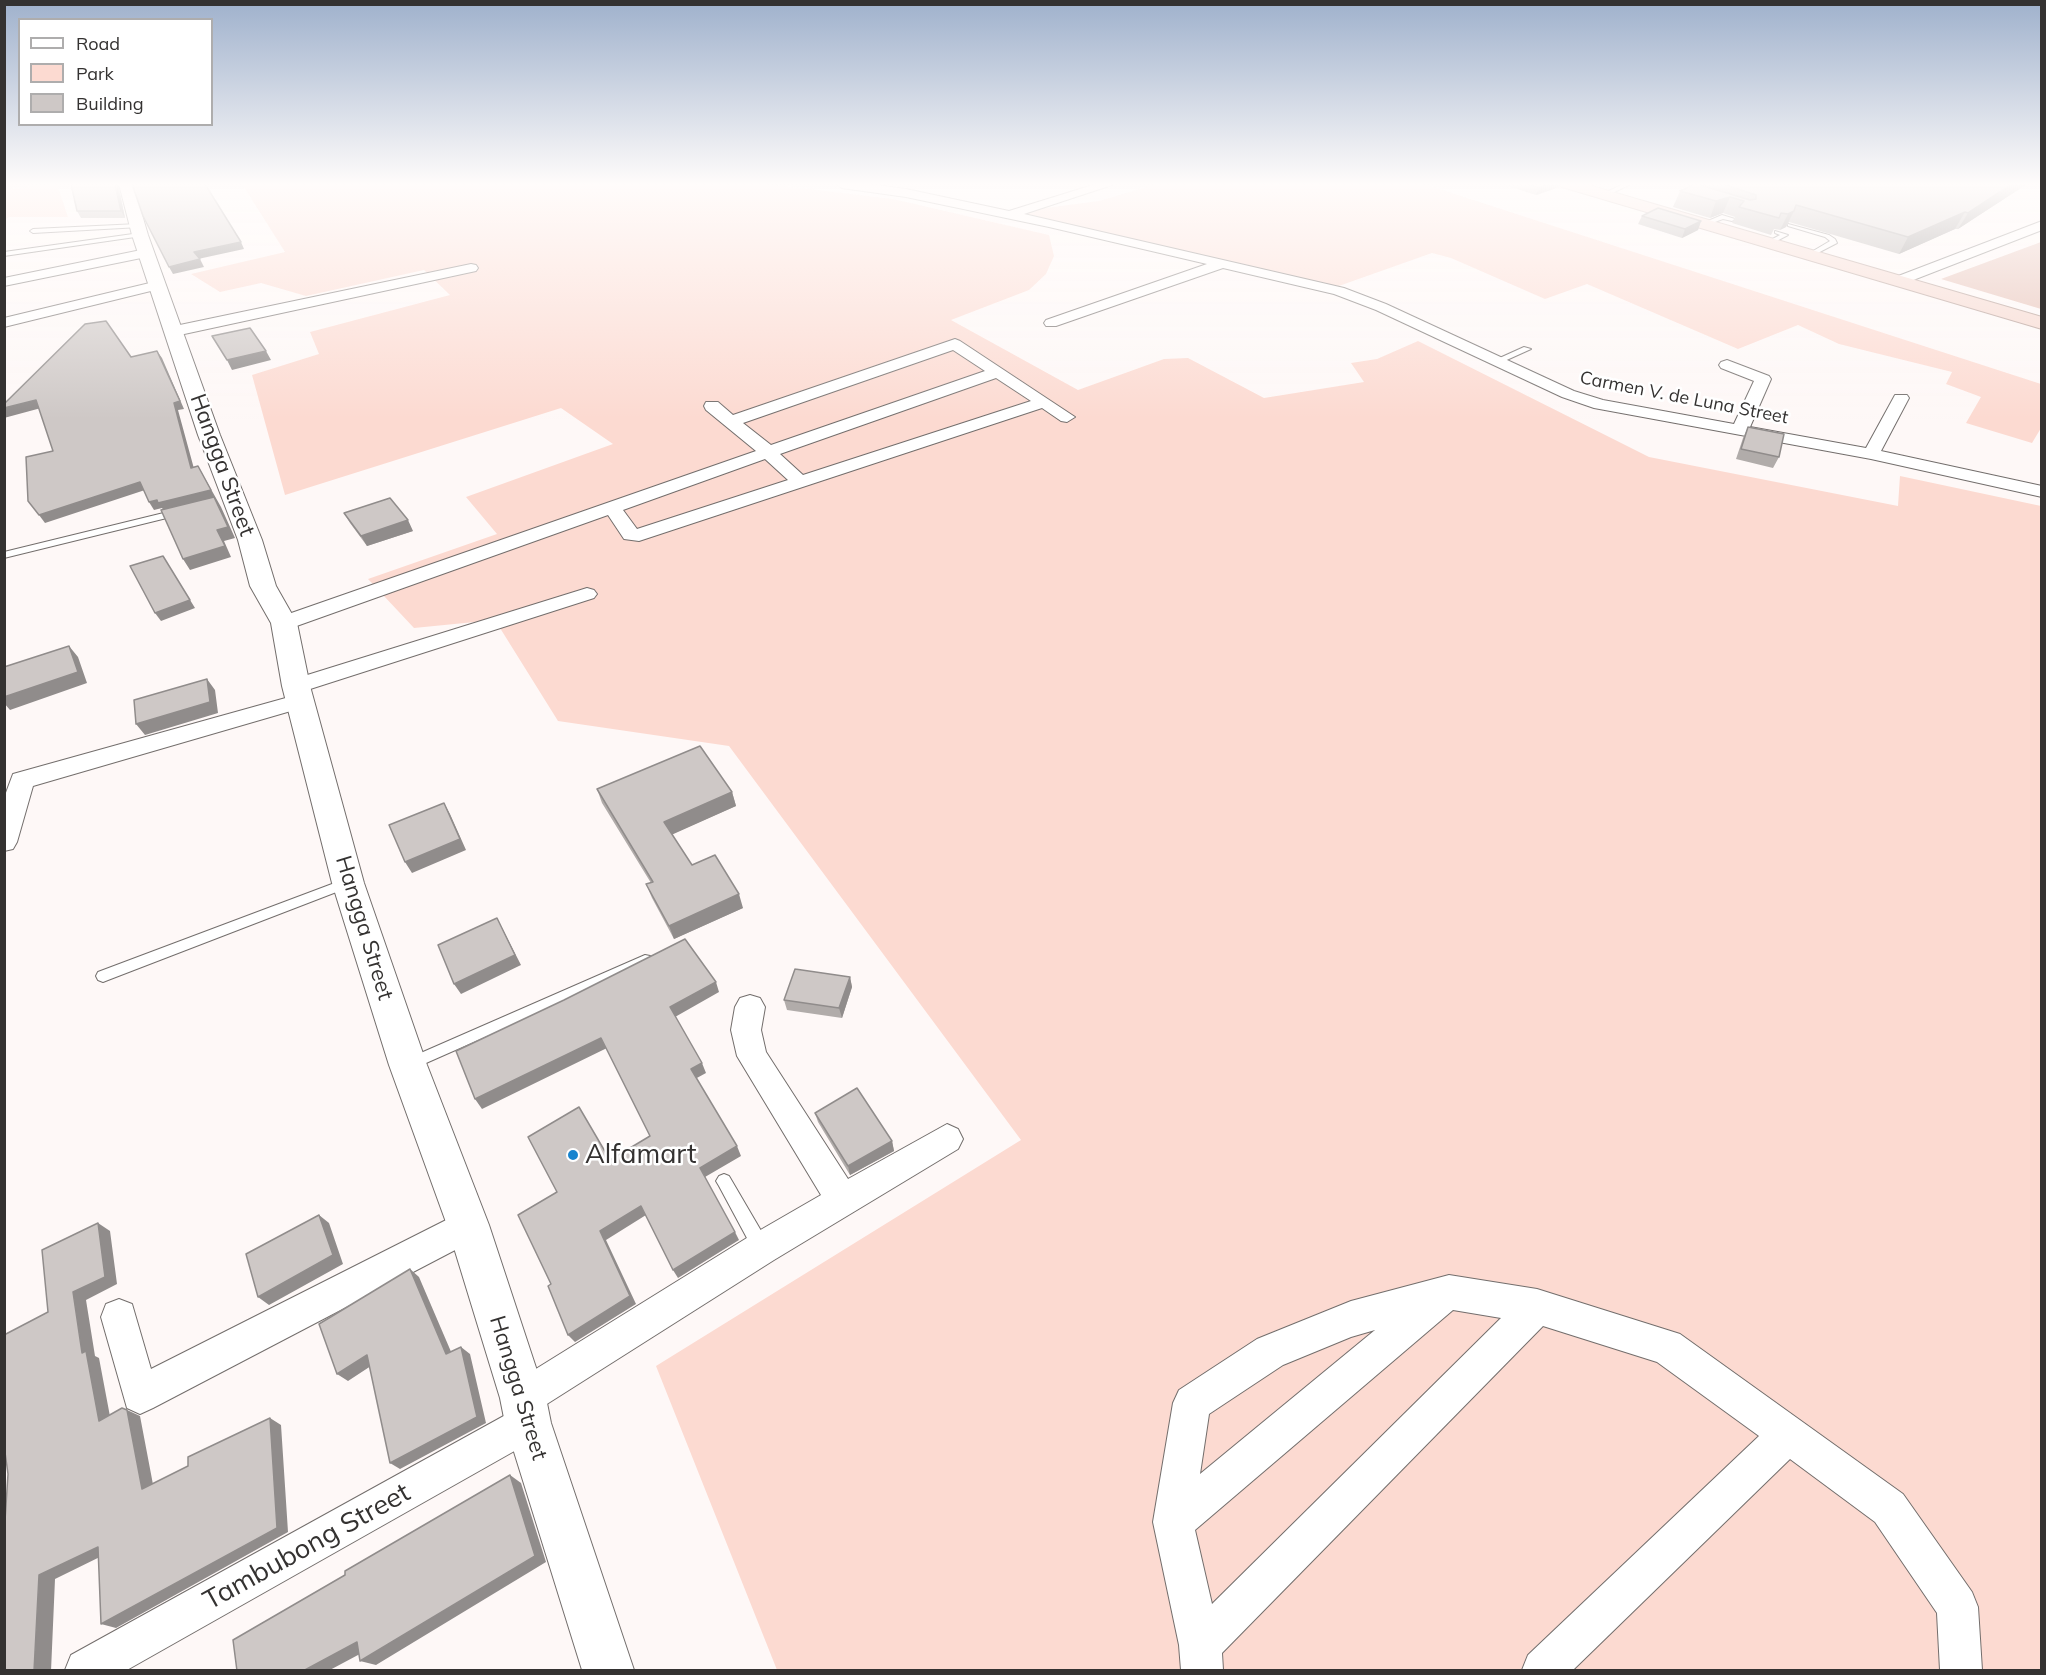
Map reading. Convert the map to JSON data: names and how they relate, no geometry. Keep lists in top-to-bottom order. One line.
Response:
{"streets":{"street":["Carmen V. de Luna Street","Hangga Street","Tambubong Street"]},"crossings":[["Hangga Street","Tambubong Street"]],"places":["Alfamart"],"legend":["Road","Park","Building"]}
